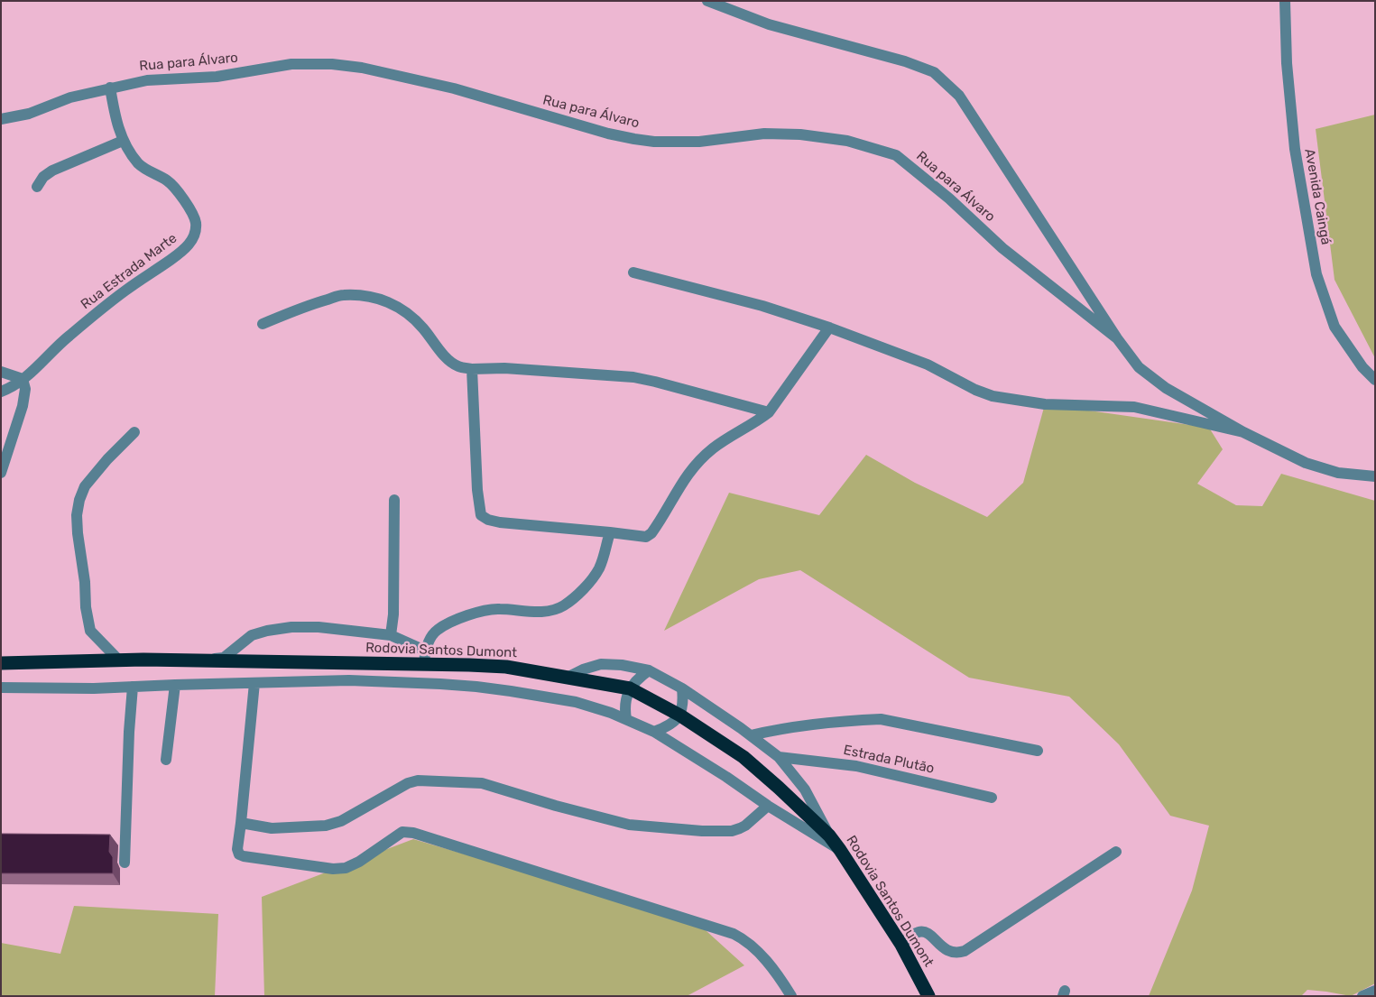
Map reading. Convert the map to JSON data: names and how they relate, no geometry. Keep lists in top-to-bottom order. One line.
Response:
{"streets":{"highway":["Rodovia Santos Dumont"],"street":["Rua para Álvaro","Avenida Caingá","Rua Estrada Marte","Estrada Plutão"]},"crossings":[["Rua para Álvaro","Rua Estrada Marte"]]}
